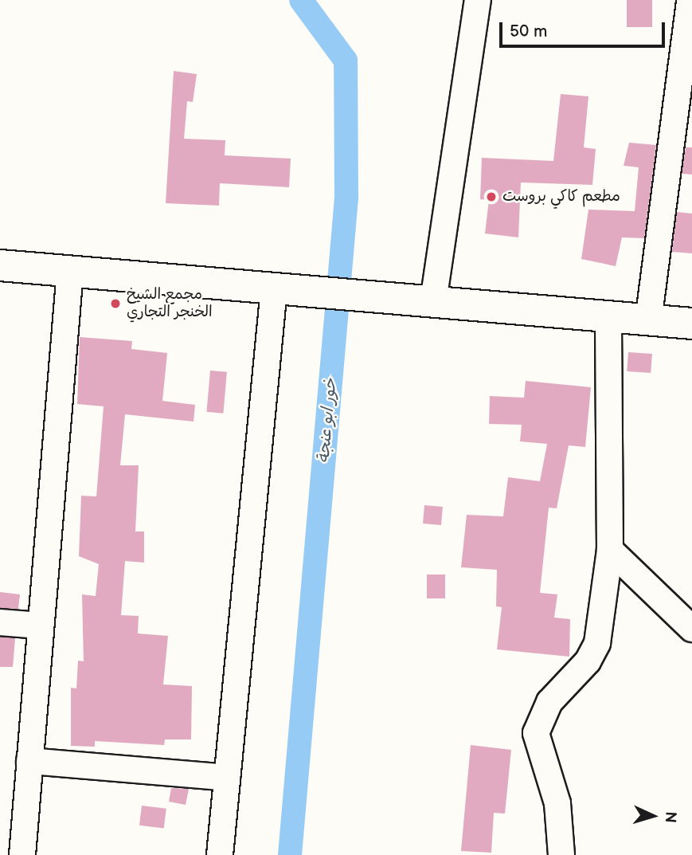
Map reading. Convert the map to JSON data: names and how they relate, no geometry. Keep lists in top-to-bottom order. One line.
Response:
{"water":["خور ابو عنجة"],"places":["مطعم كاكي بروست","مجمع الشيخ الخنجر التجاري"],"scale_bar":"50 m","north":"right"}
